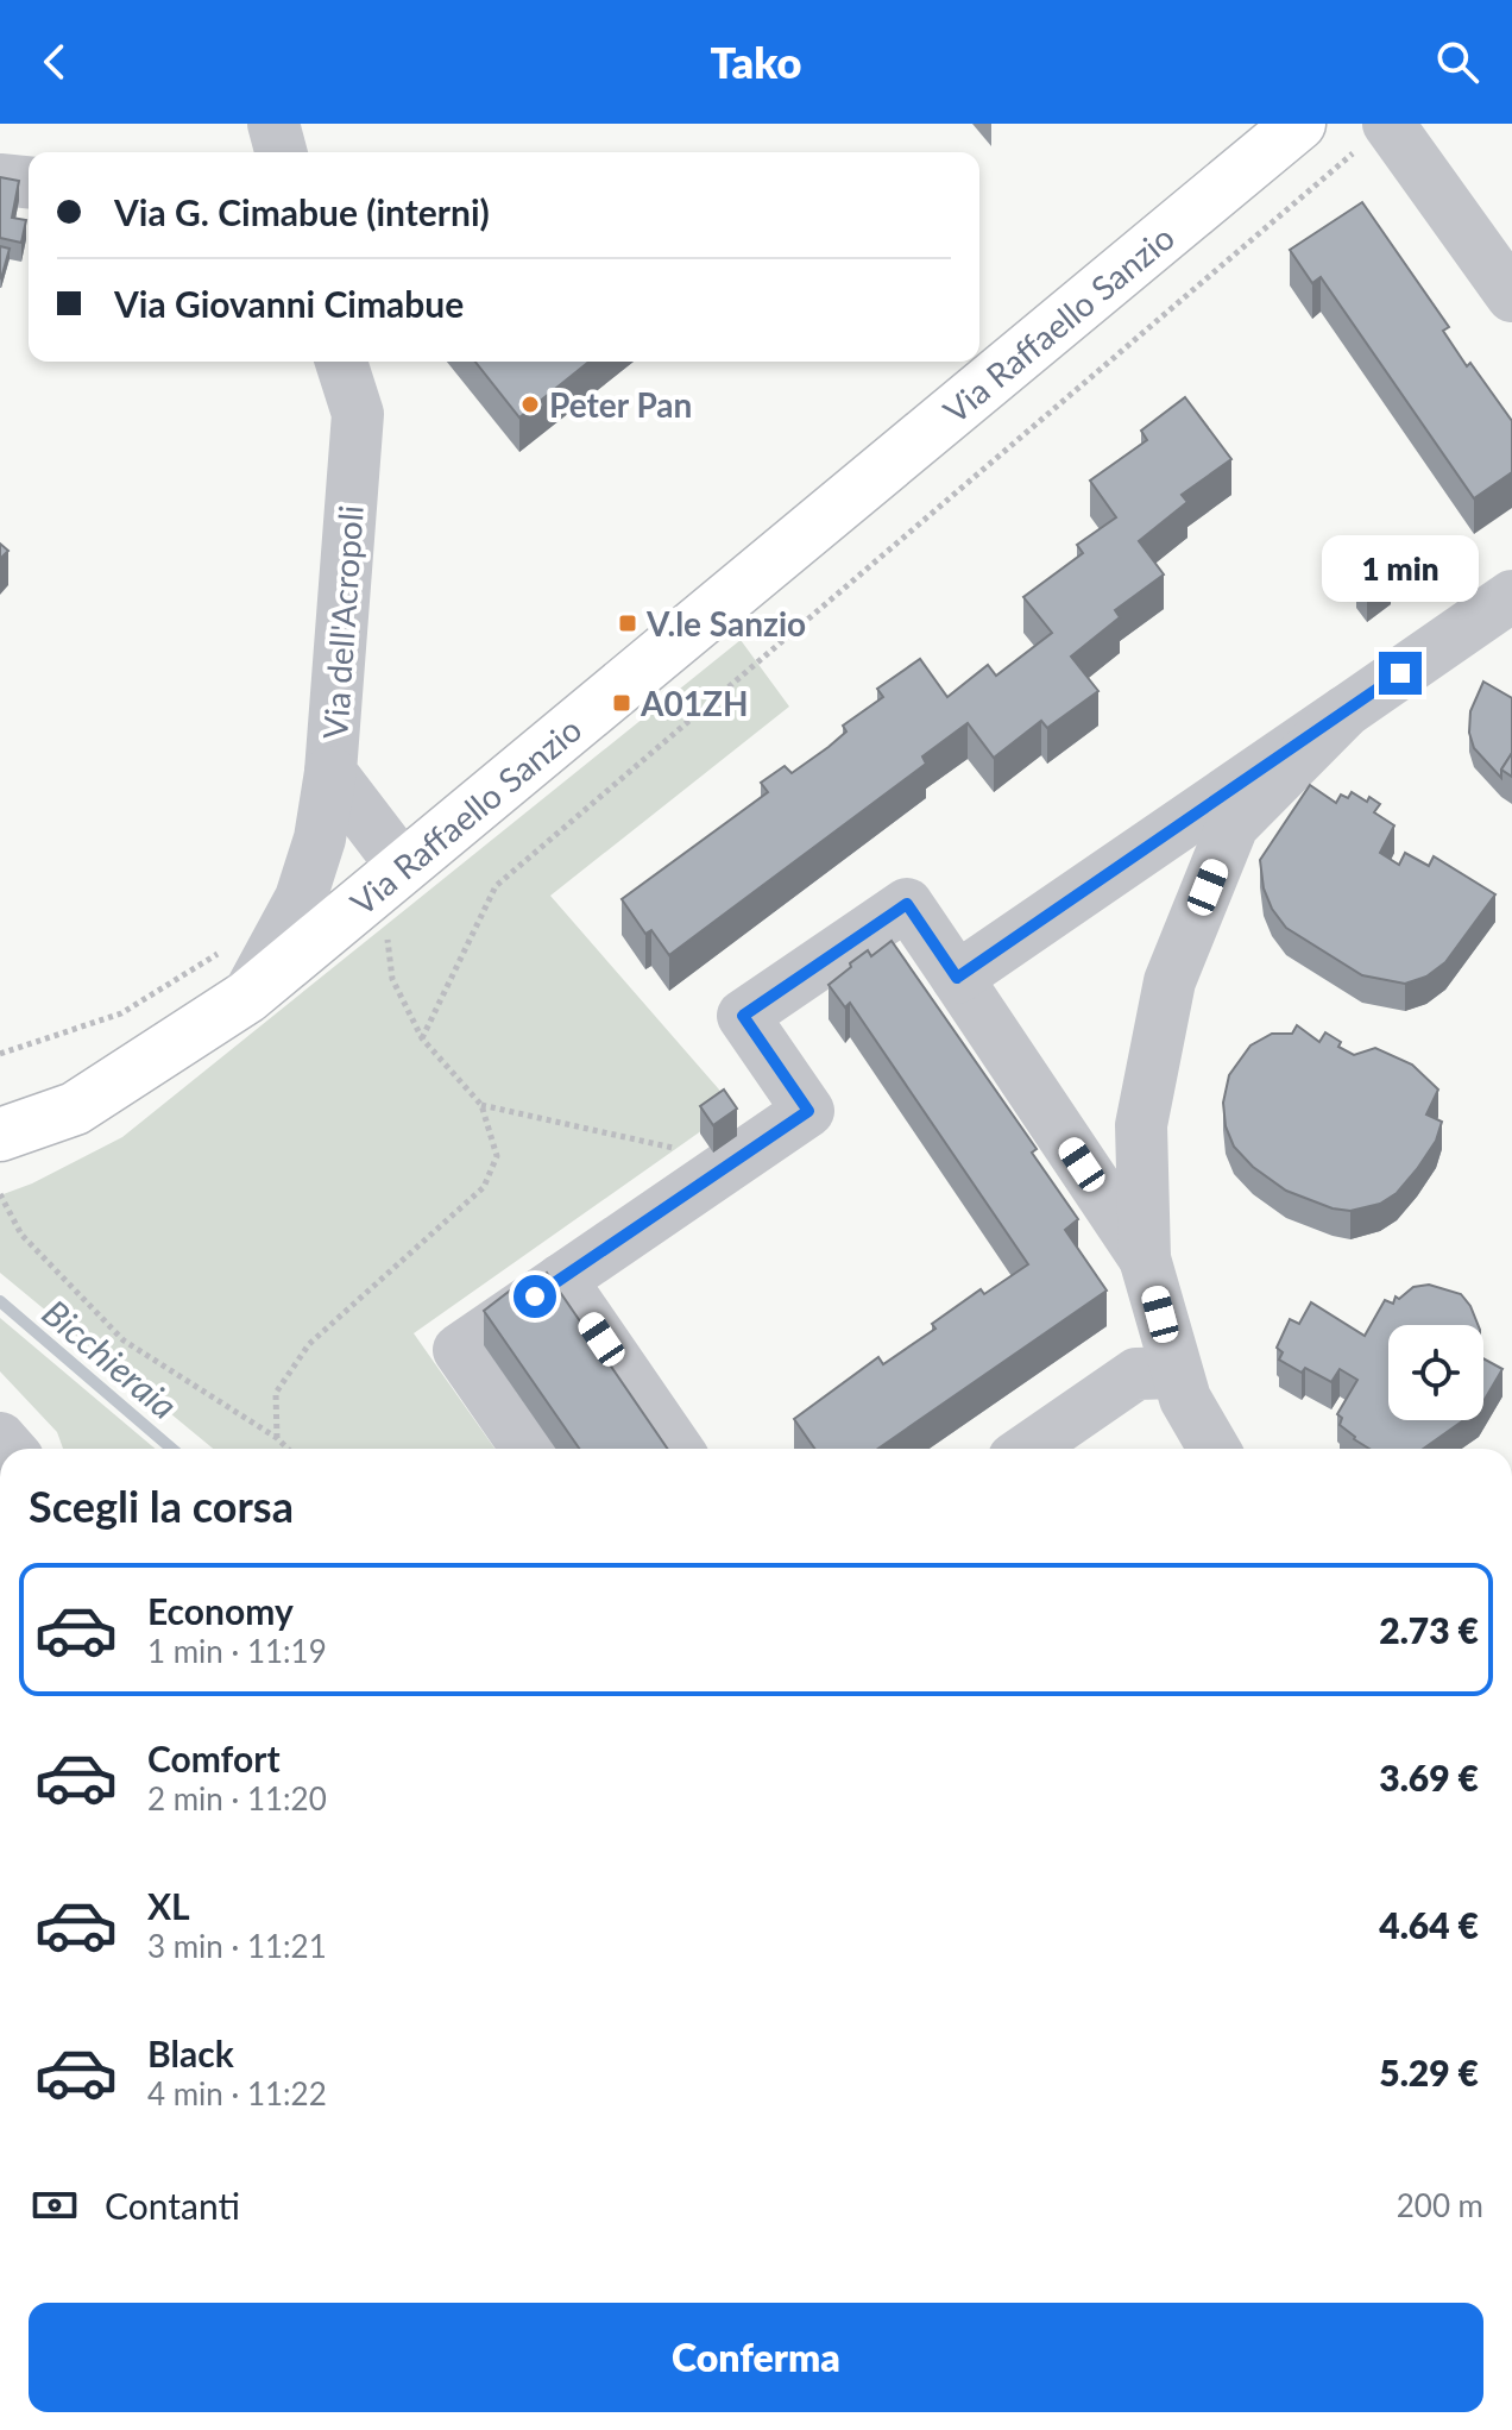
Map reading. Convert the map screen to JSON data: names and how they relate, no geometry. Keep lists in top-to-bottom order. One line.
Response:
{"streets":{"main road":["Via Raffaello Sanzio"],"street":["Via dell'Acropoli"]},"crossings":[["Via Raffaello Sanzio","Via dell'Acropoli"]],"water":["Bicchieraia"],"places":{"other":["Peter Pan"],"transit":["V.le Sanzio","A01ZH"]},"page":{"header":"Tako","banner":["Via G. Cimabue (interni)","Via Giovanni Cimabue"],"bubble":"1 min","heading":"Scegli la corsa","list":[{"name":"Economy","note":"1 min · 11:19","value":"2.73 €"},{"name":"Comfort","note":"2 min · 11:20","value":"3.69 €"},{"name":"XL","note":"3 min · 11:21","value":"4.64 €"},{"name":"Black","note":"4 min · 11:22","value":"5.29 €"}],"pay":["Contanti","200 m"],"buttons":"Conferma"}}
